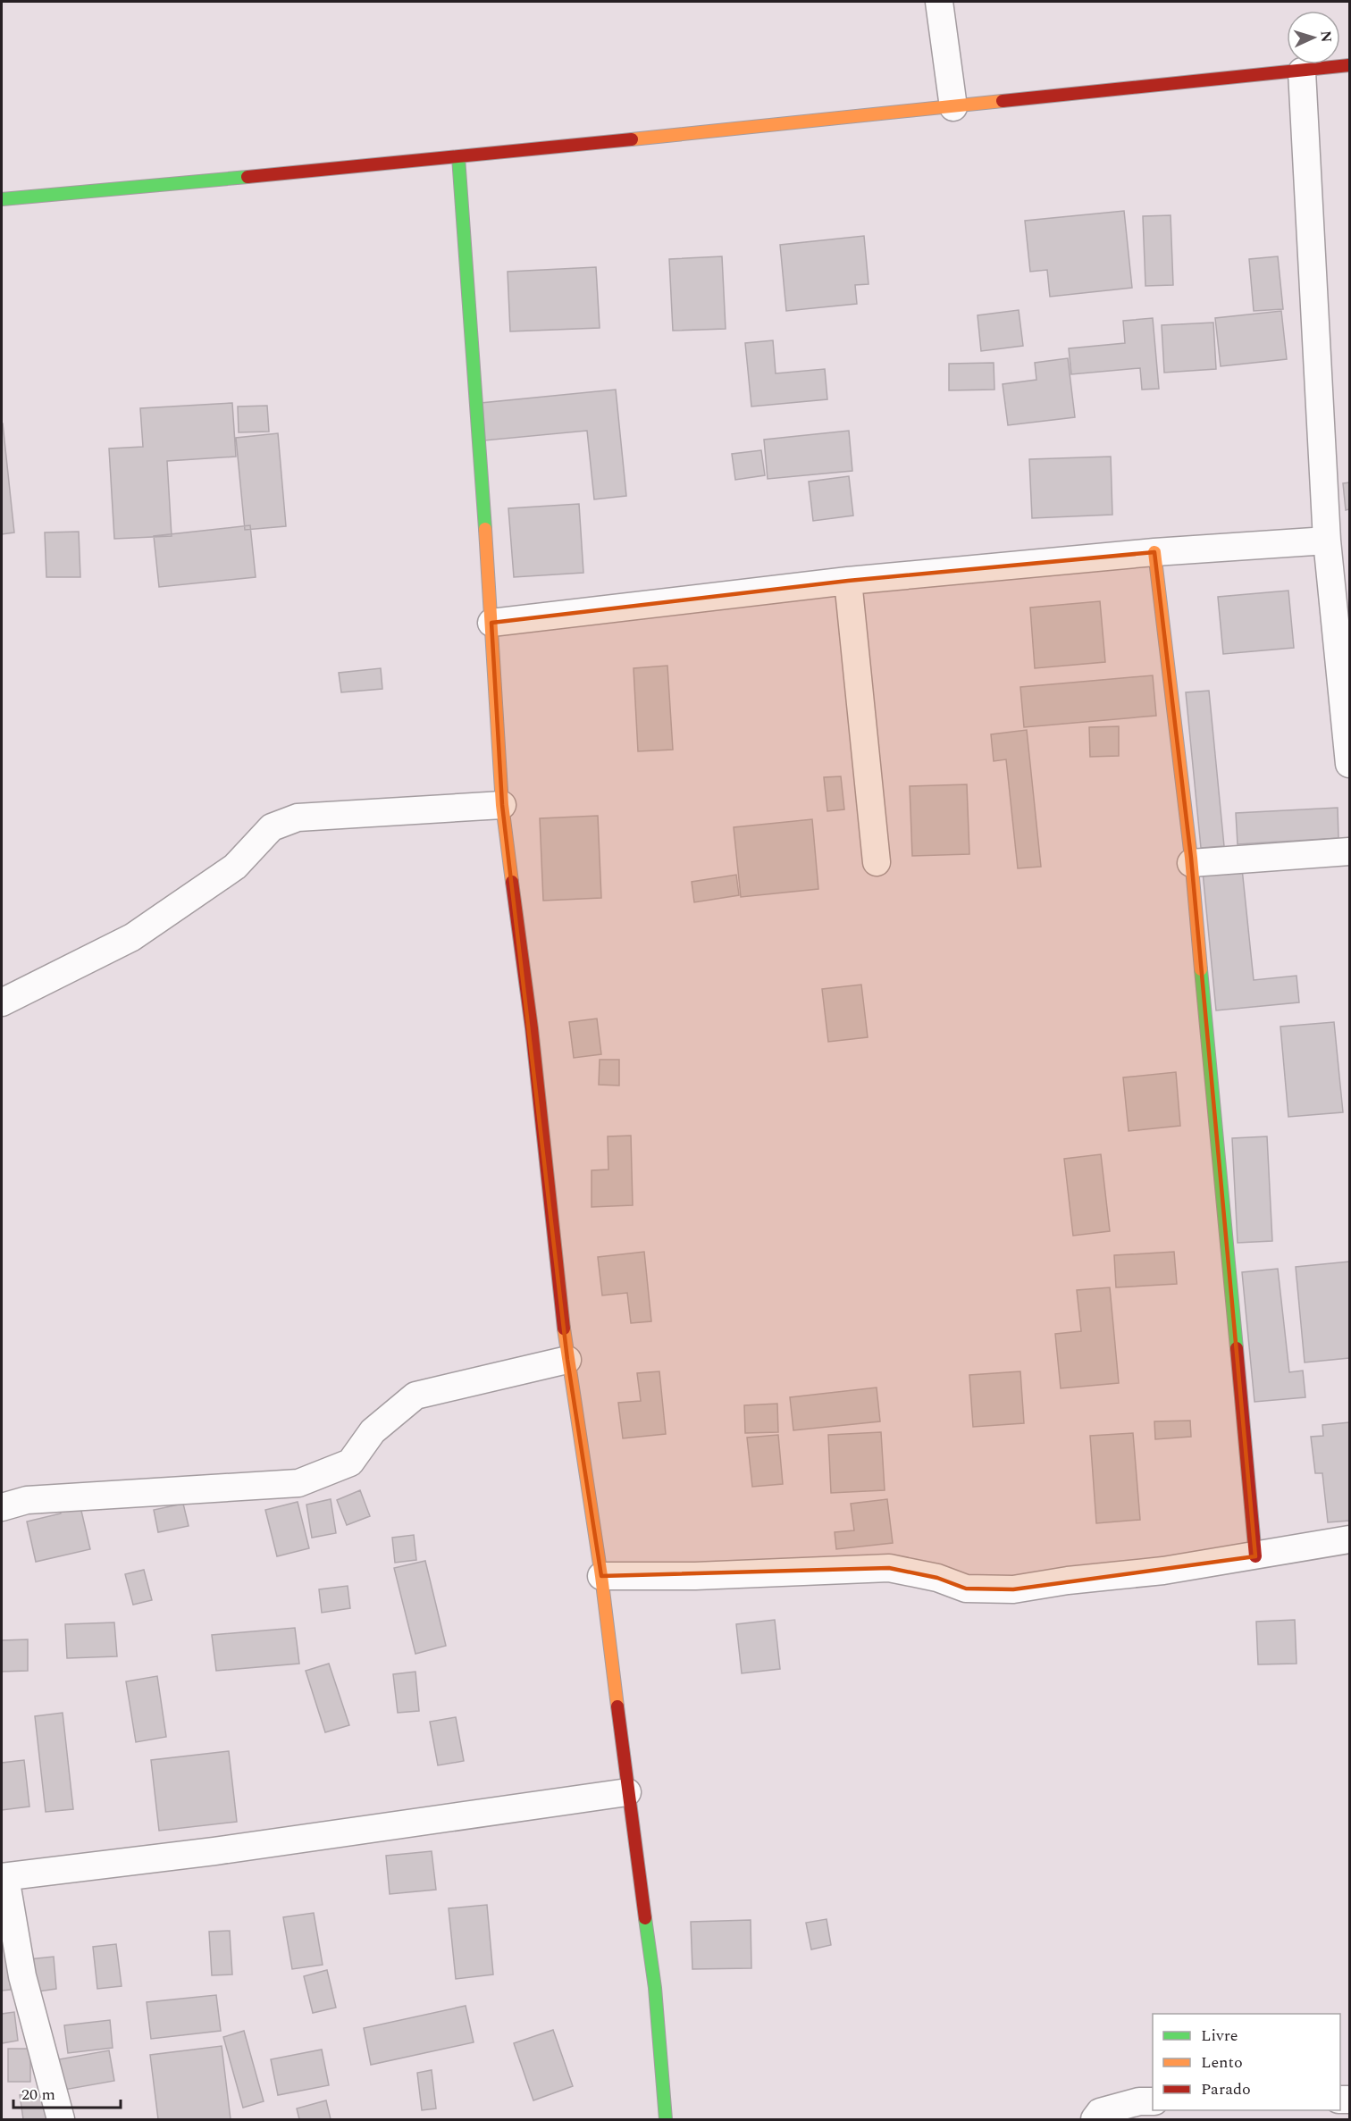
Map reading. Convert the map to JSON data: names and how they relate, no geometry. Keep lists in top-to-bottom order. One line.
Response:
{"legend":["Livre","Lento","Parado"],"scale_bar":"20 m","north":"right"}
